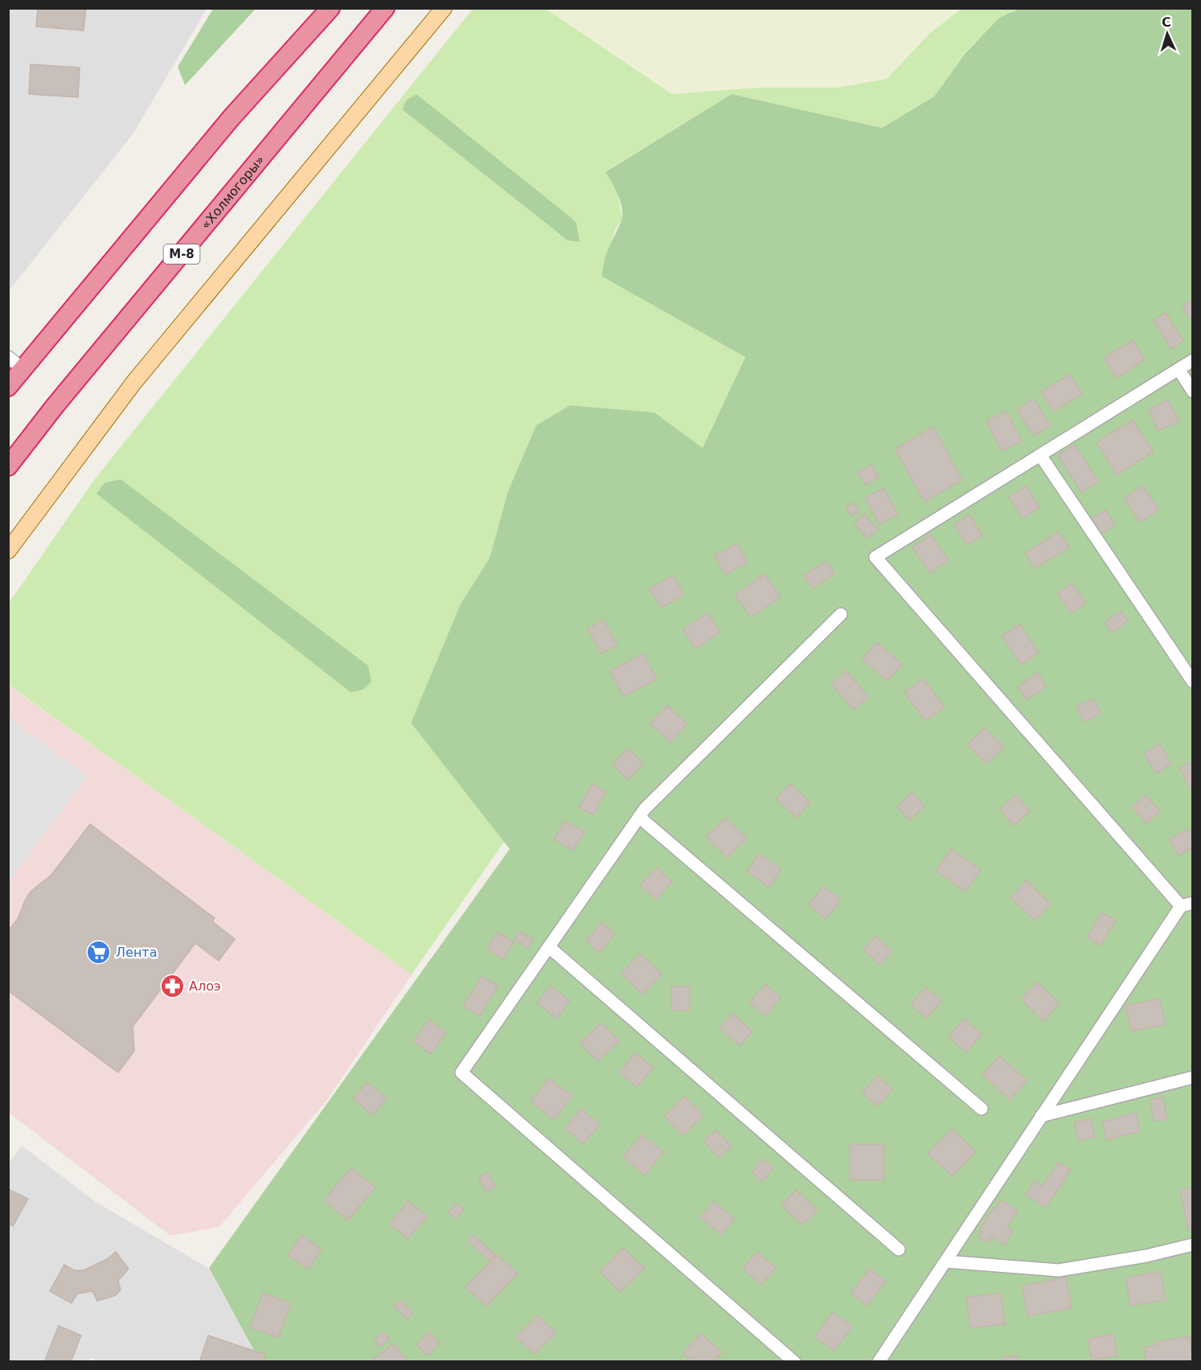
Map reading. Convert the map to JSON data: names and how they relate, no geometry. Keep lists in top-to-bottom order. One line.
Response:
{"streets":{"highway":["«Холмогоры»","М-8"]},"places":{"supermarket":["Лента"],"pharmacy":["Алоэ"]},"north":"top"}
